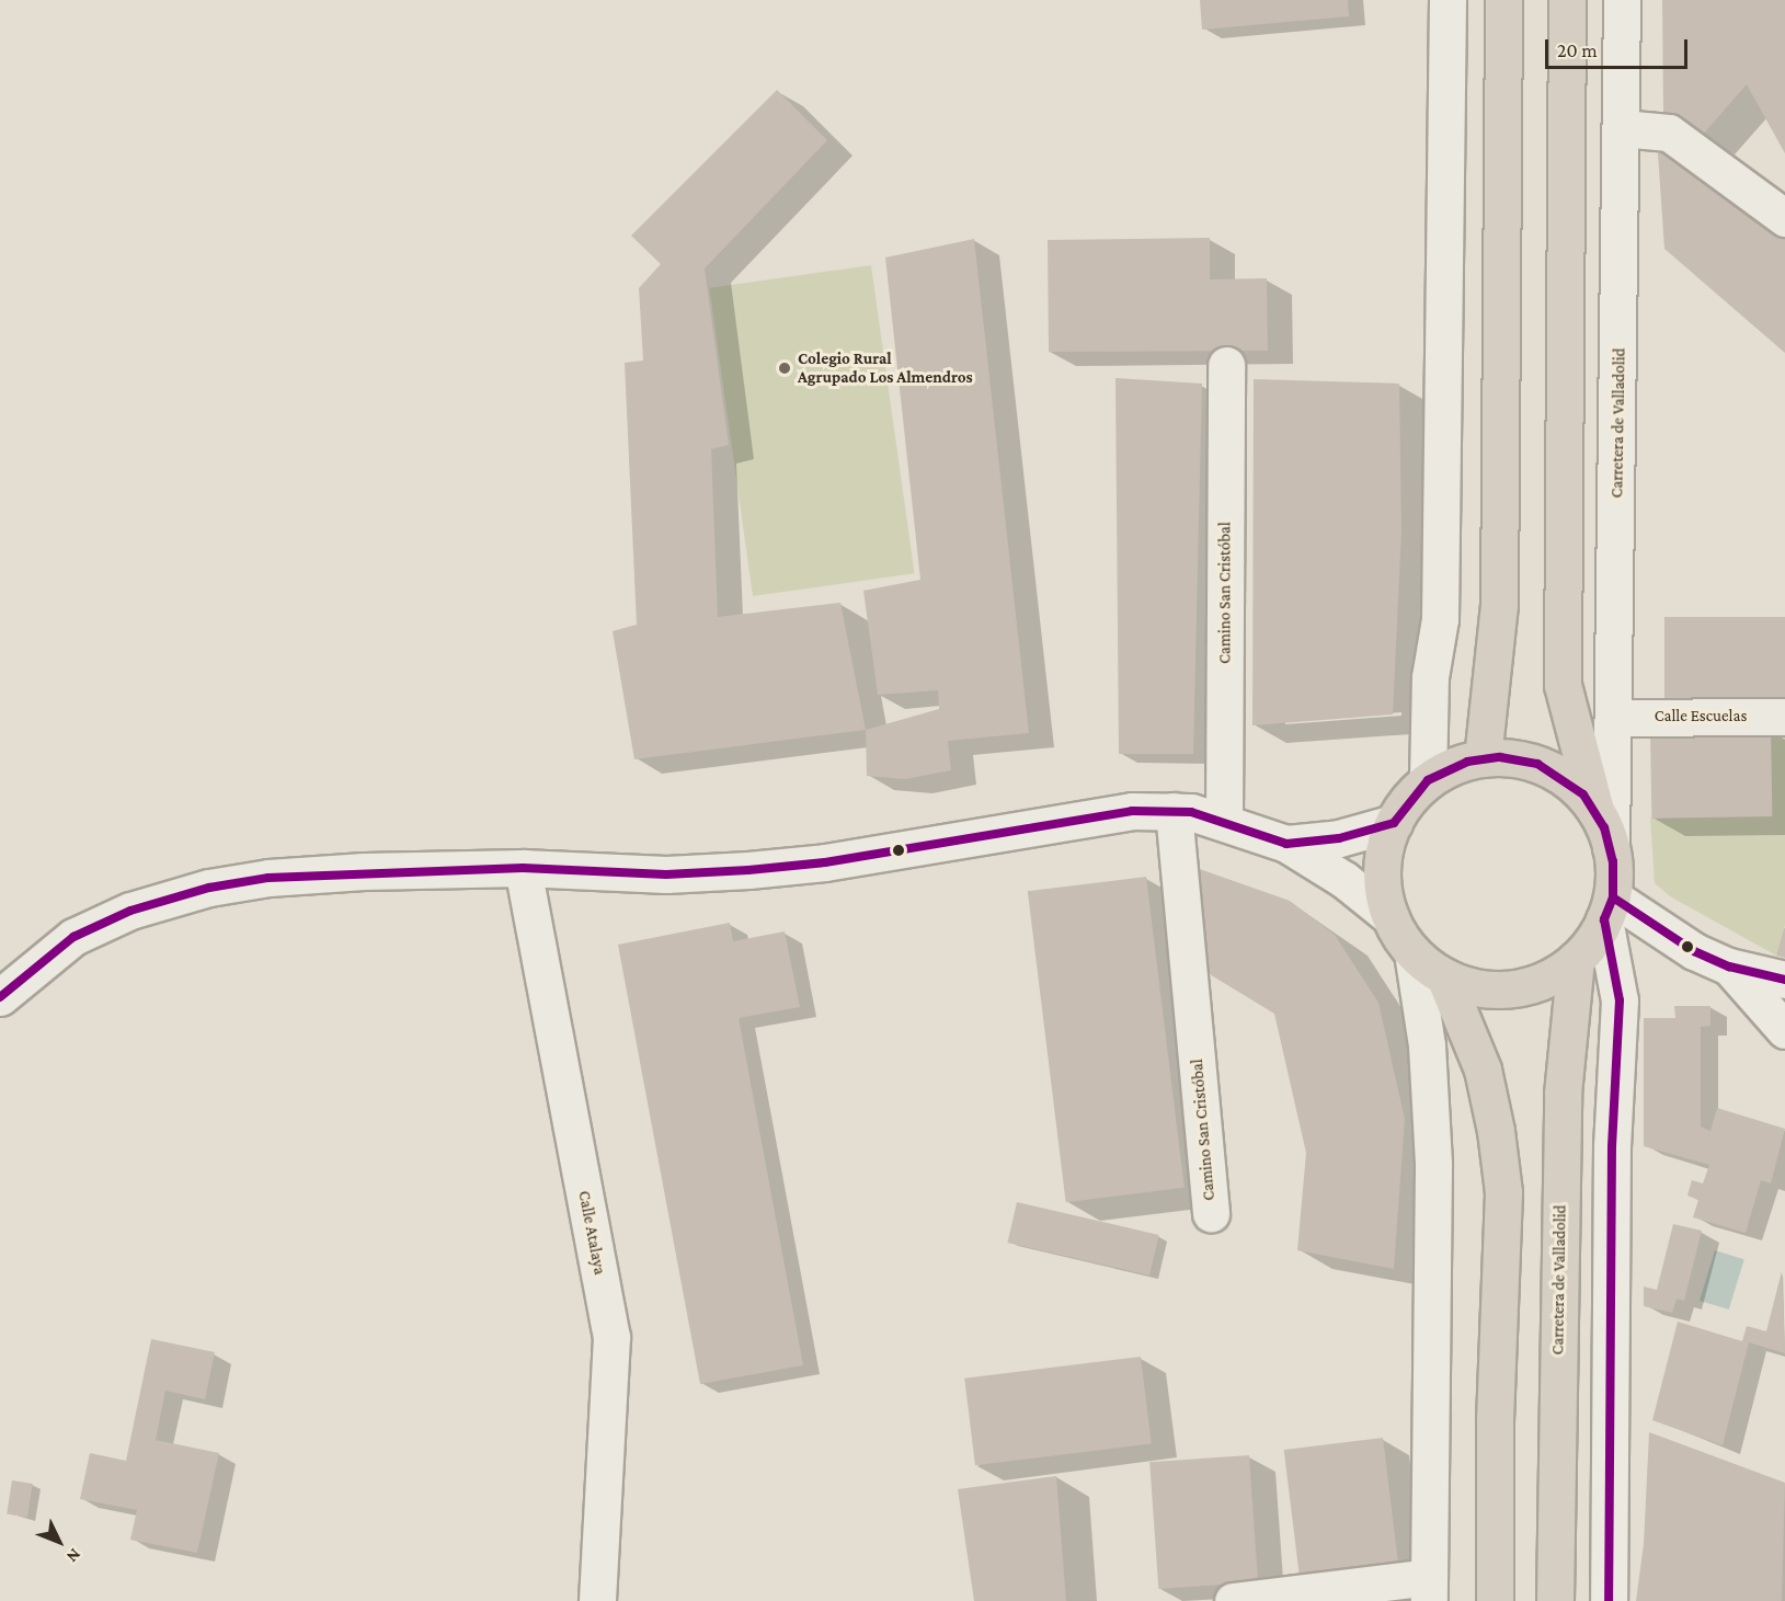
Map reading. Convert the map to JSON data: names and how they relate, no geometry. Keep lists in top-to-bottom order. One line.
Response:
{"streets":{"highway":["Carretera de Valladolid"],"street":["Camino San Cristóbal","Calle Escuelas","Calle Atalaya"]},"crossings":[["Carretera de Valladolid","Calle Escuelas"]],"places":["Colegio Rural Agrupado Los Almendros"],"scale_bar":"20 m","north":"bottom right"}
